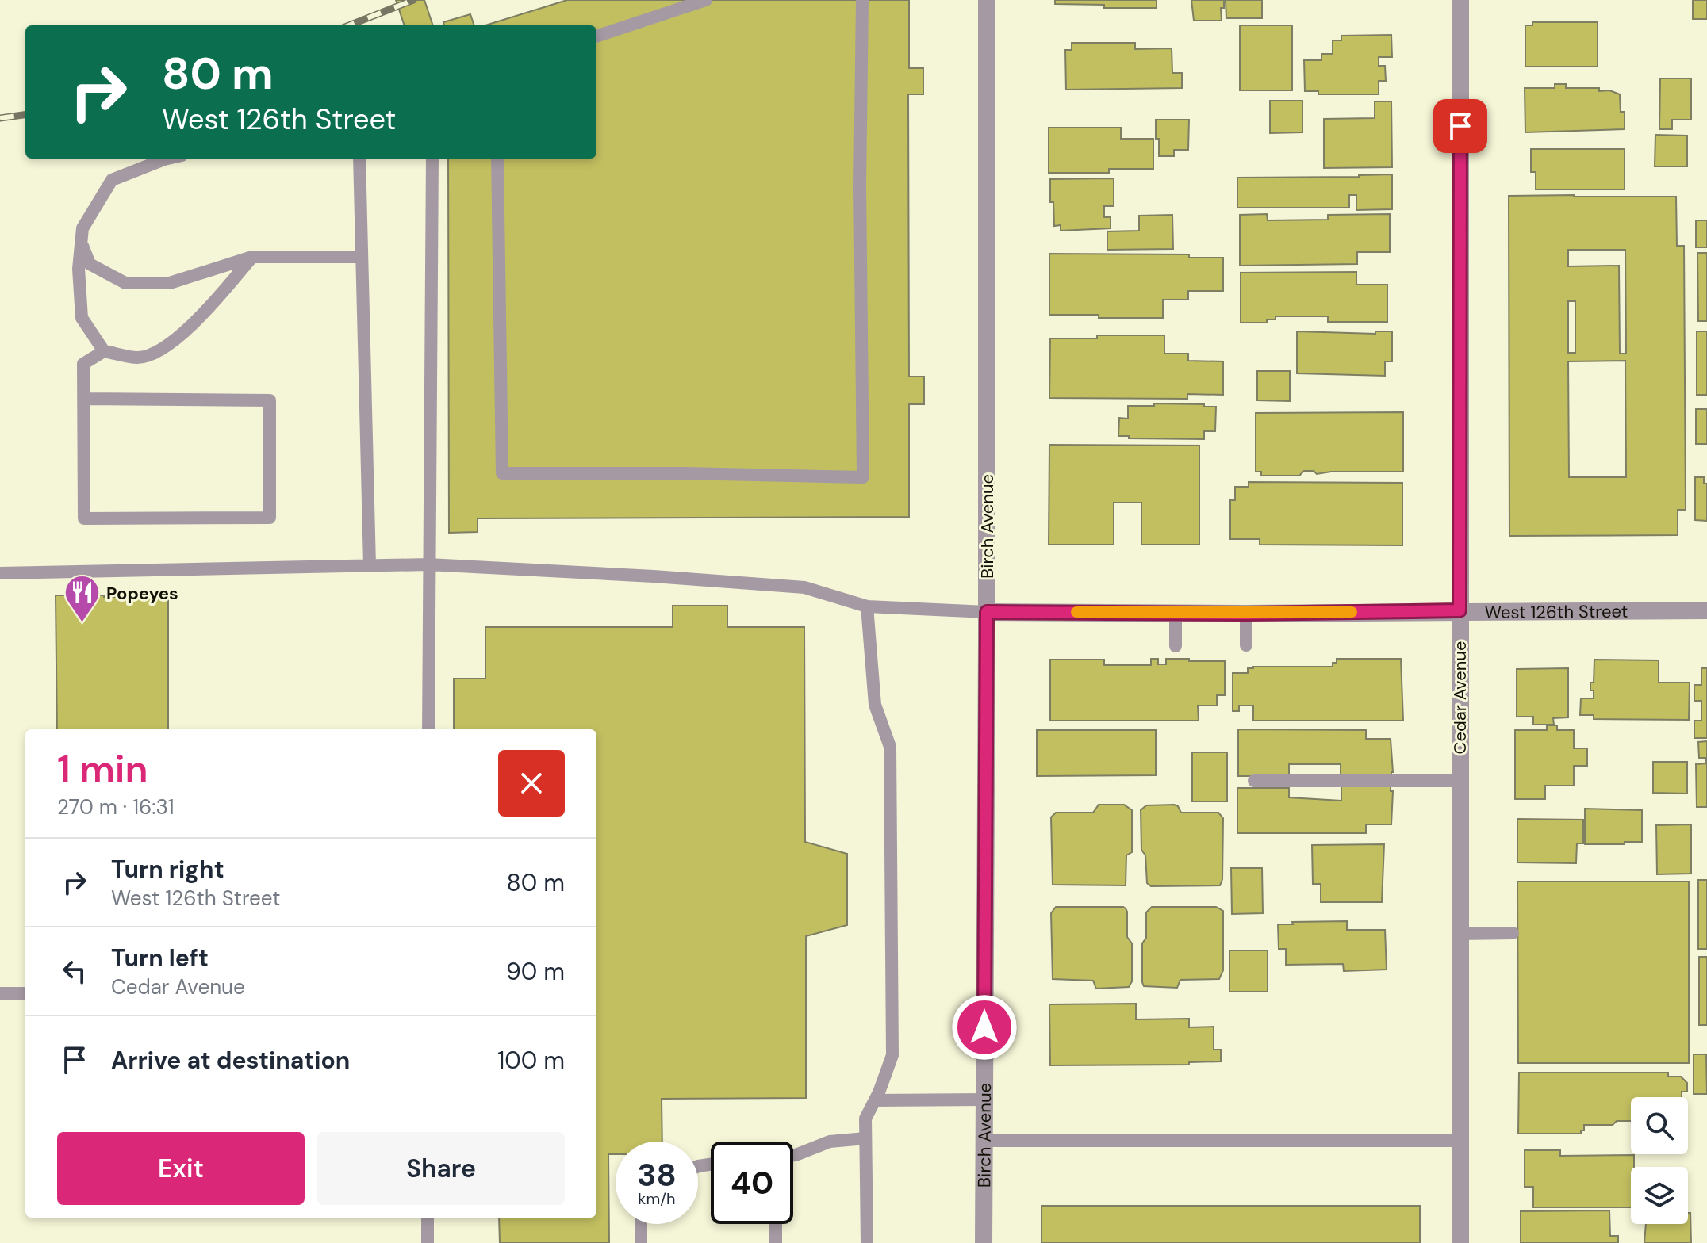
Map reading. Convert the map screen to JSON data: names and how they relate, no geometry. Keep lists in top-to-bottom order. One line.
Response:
{"streets":{"street":["Birch Avenue","West 126th Street","Cedar Avenue"]},"crossings":[["Birch Avenue","West 126th Street"],["West 126th Street","Cedar Avenue"]],"places":{"restaurant":["Popeyes"]},"page":{"turn":["80 m","West 126th Street"],"heading":["1 min","270 m · 16:31"],"list":[{"name":"Turn right","note":"West 126th Street","value":"80 m"},{"name":"Turn left","note":"Cedar Avenue","value":"90 m"},{"name":"Arrive at destination","value":"100 m"}],"buttons":["Exit","Share"],"speed":"38 km/h","limit":"40"}}
